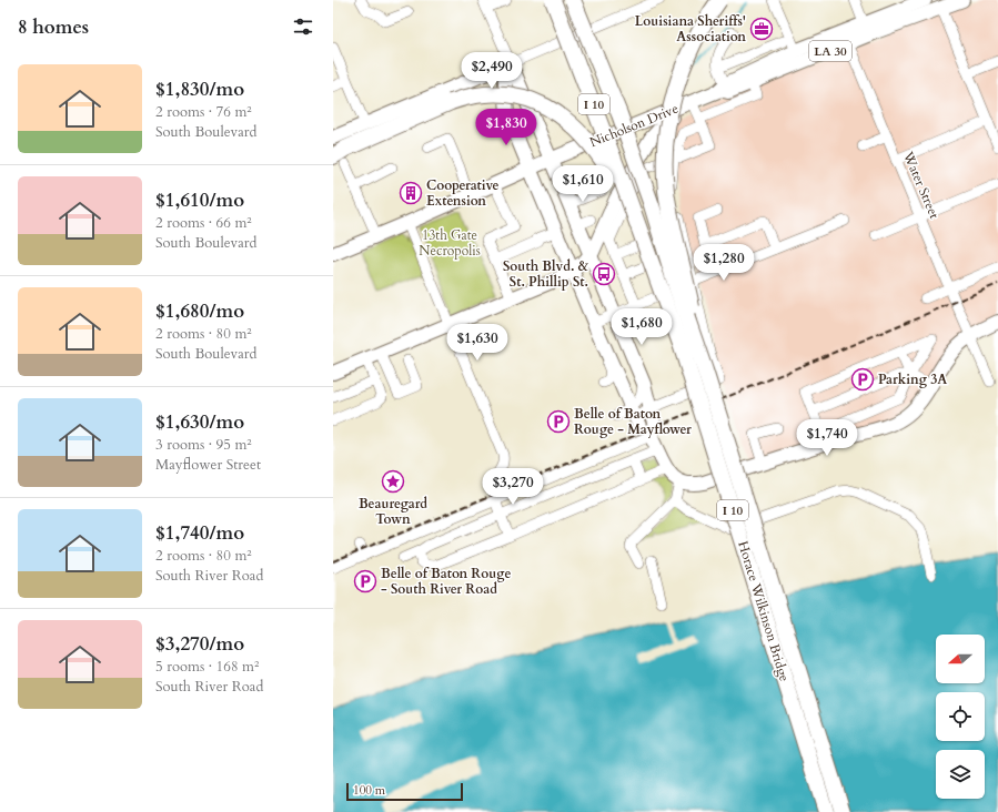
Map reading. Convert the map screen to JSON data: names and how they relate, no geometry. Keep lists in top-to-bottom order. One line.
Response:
{"streets":{"highway":["I 10","Horace Wilkinson Bridge"],"main road":["LA 30","Nicholson Drive"],"street":["Water Street"]},"crossings":[["LA 30","Nicholson Drive"],["I 10","Horace Wilkinson Bridge"],["Nicholson Drive","Water Street"]],"parks":["13th Gate Necropolis"],"places":{"office":["Louisiana Sheriffs' Association"],"building":["Cooperative Extension"],"bus stop":["South Blvd. & St. Phillip St."],"parking":["Parking 3A","Belle of Baton Rouge - Mayflower","Belle of Baton Rouge - South River Road"],"place":["Beauregard Town"]},"scale_bar":"100 m","north":"left","page":{"heading":"8 homes","price":["$2,490","$1,830","$1,610","$1,280","$1,680","$1,630","$1,740","$3,270"],"list":[{"name":"$1,830/mo","note":"2 rooms · 76 m² · South Boulevard"},{"name":"$1,610/mo","note":"2 rooms · 66 m² · South Boulevard"},{"name":"$1,680/mo","note":"2 rooms · 80 m² · South Boulevard"},{"name":"$1,630/mo","note":"3 rooms · 95 m² · Mayflower Street"},{"name":"$1,740/mo","note":"2 rooms · 80 m² · South River Road"},{"name":"$3,270/mo","note":"5 rooms · 168 m² · South River Road"}],"scale":"100 m"}}
